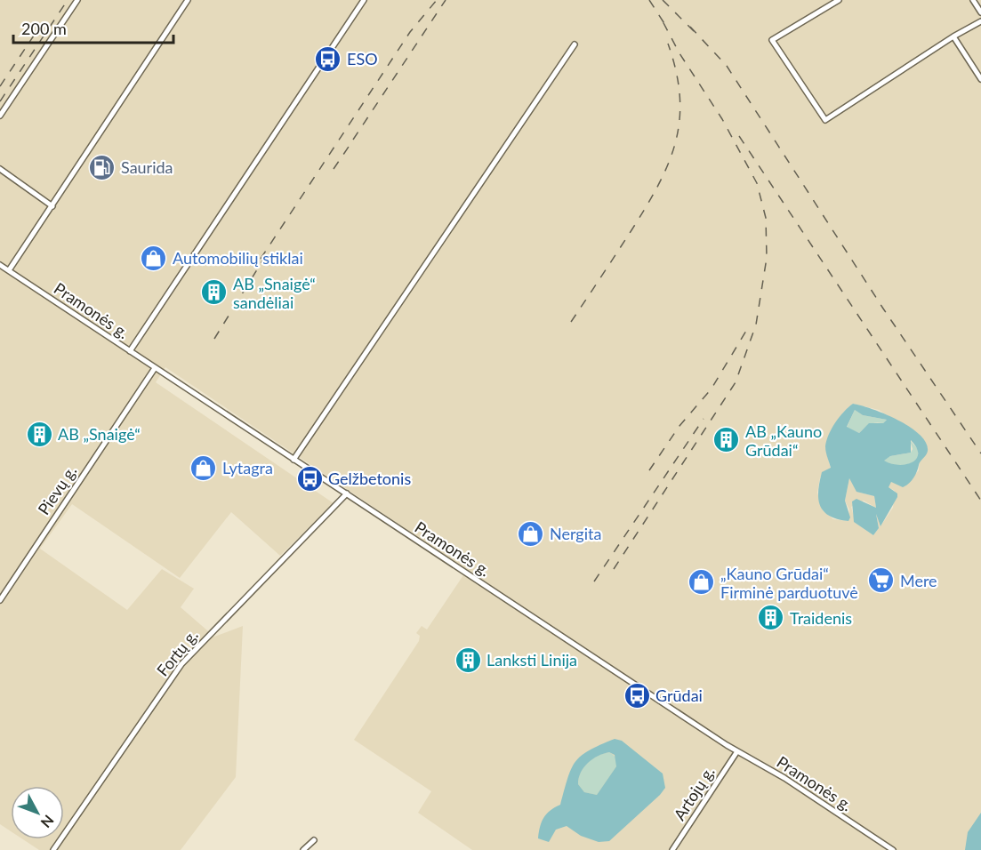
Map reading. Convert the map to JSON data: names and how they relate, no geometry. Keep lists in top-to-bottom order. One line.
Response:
{"streets":{"street":["Pramonės g.","Pievų g.","Fortų g.","Artojų g."]},"crossings":[["Pramonės g.","Pievų g."],["Pramonės g.","Fortų g."],["Pramonės g.","Artojų g."]],"places":{"bus stop":["ESO","Gelžbetonis","Grūdai"],"fuel station":["Saurida"],"shop":["Automobilių stiklai","Lytagra","Nergita","„Kauno Grūdai“ Firminė parduotuvė"],"building":["AB „Snaigė“ sandėliai","AB „Snaigė“","AB „Kauno Grūdai“","Traidenis","Lanksti Linija"],"supermarket":["Mere"]},"scale_bar":"200 m","north":"bottom right"}
